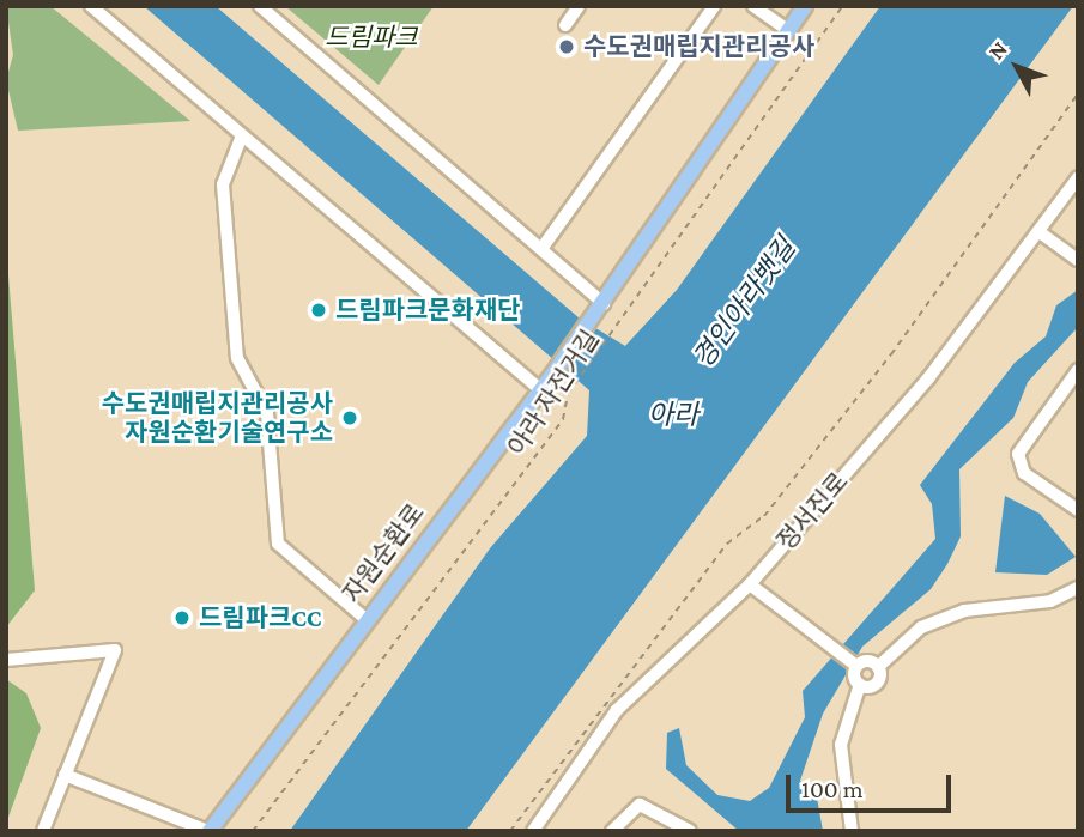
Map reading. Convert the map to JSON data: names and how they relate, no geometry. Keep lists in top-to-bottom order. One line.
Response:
{"streets":{"main road":["자원순환로"],"street":["정서진로"],"path":["아라 자전거길"]},"water":["경인아라뱃길","아라"],"parks":["드림파크"],"places":["수도권매립지관리공사","드림파크문화재단","수도권매립지관리공사 자원순환기술연구소","드림파크CC"],"scale_bar":"100 m","north":"top left"}
